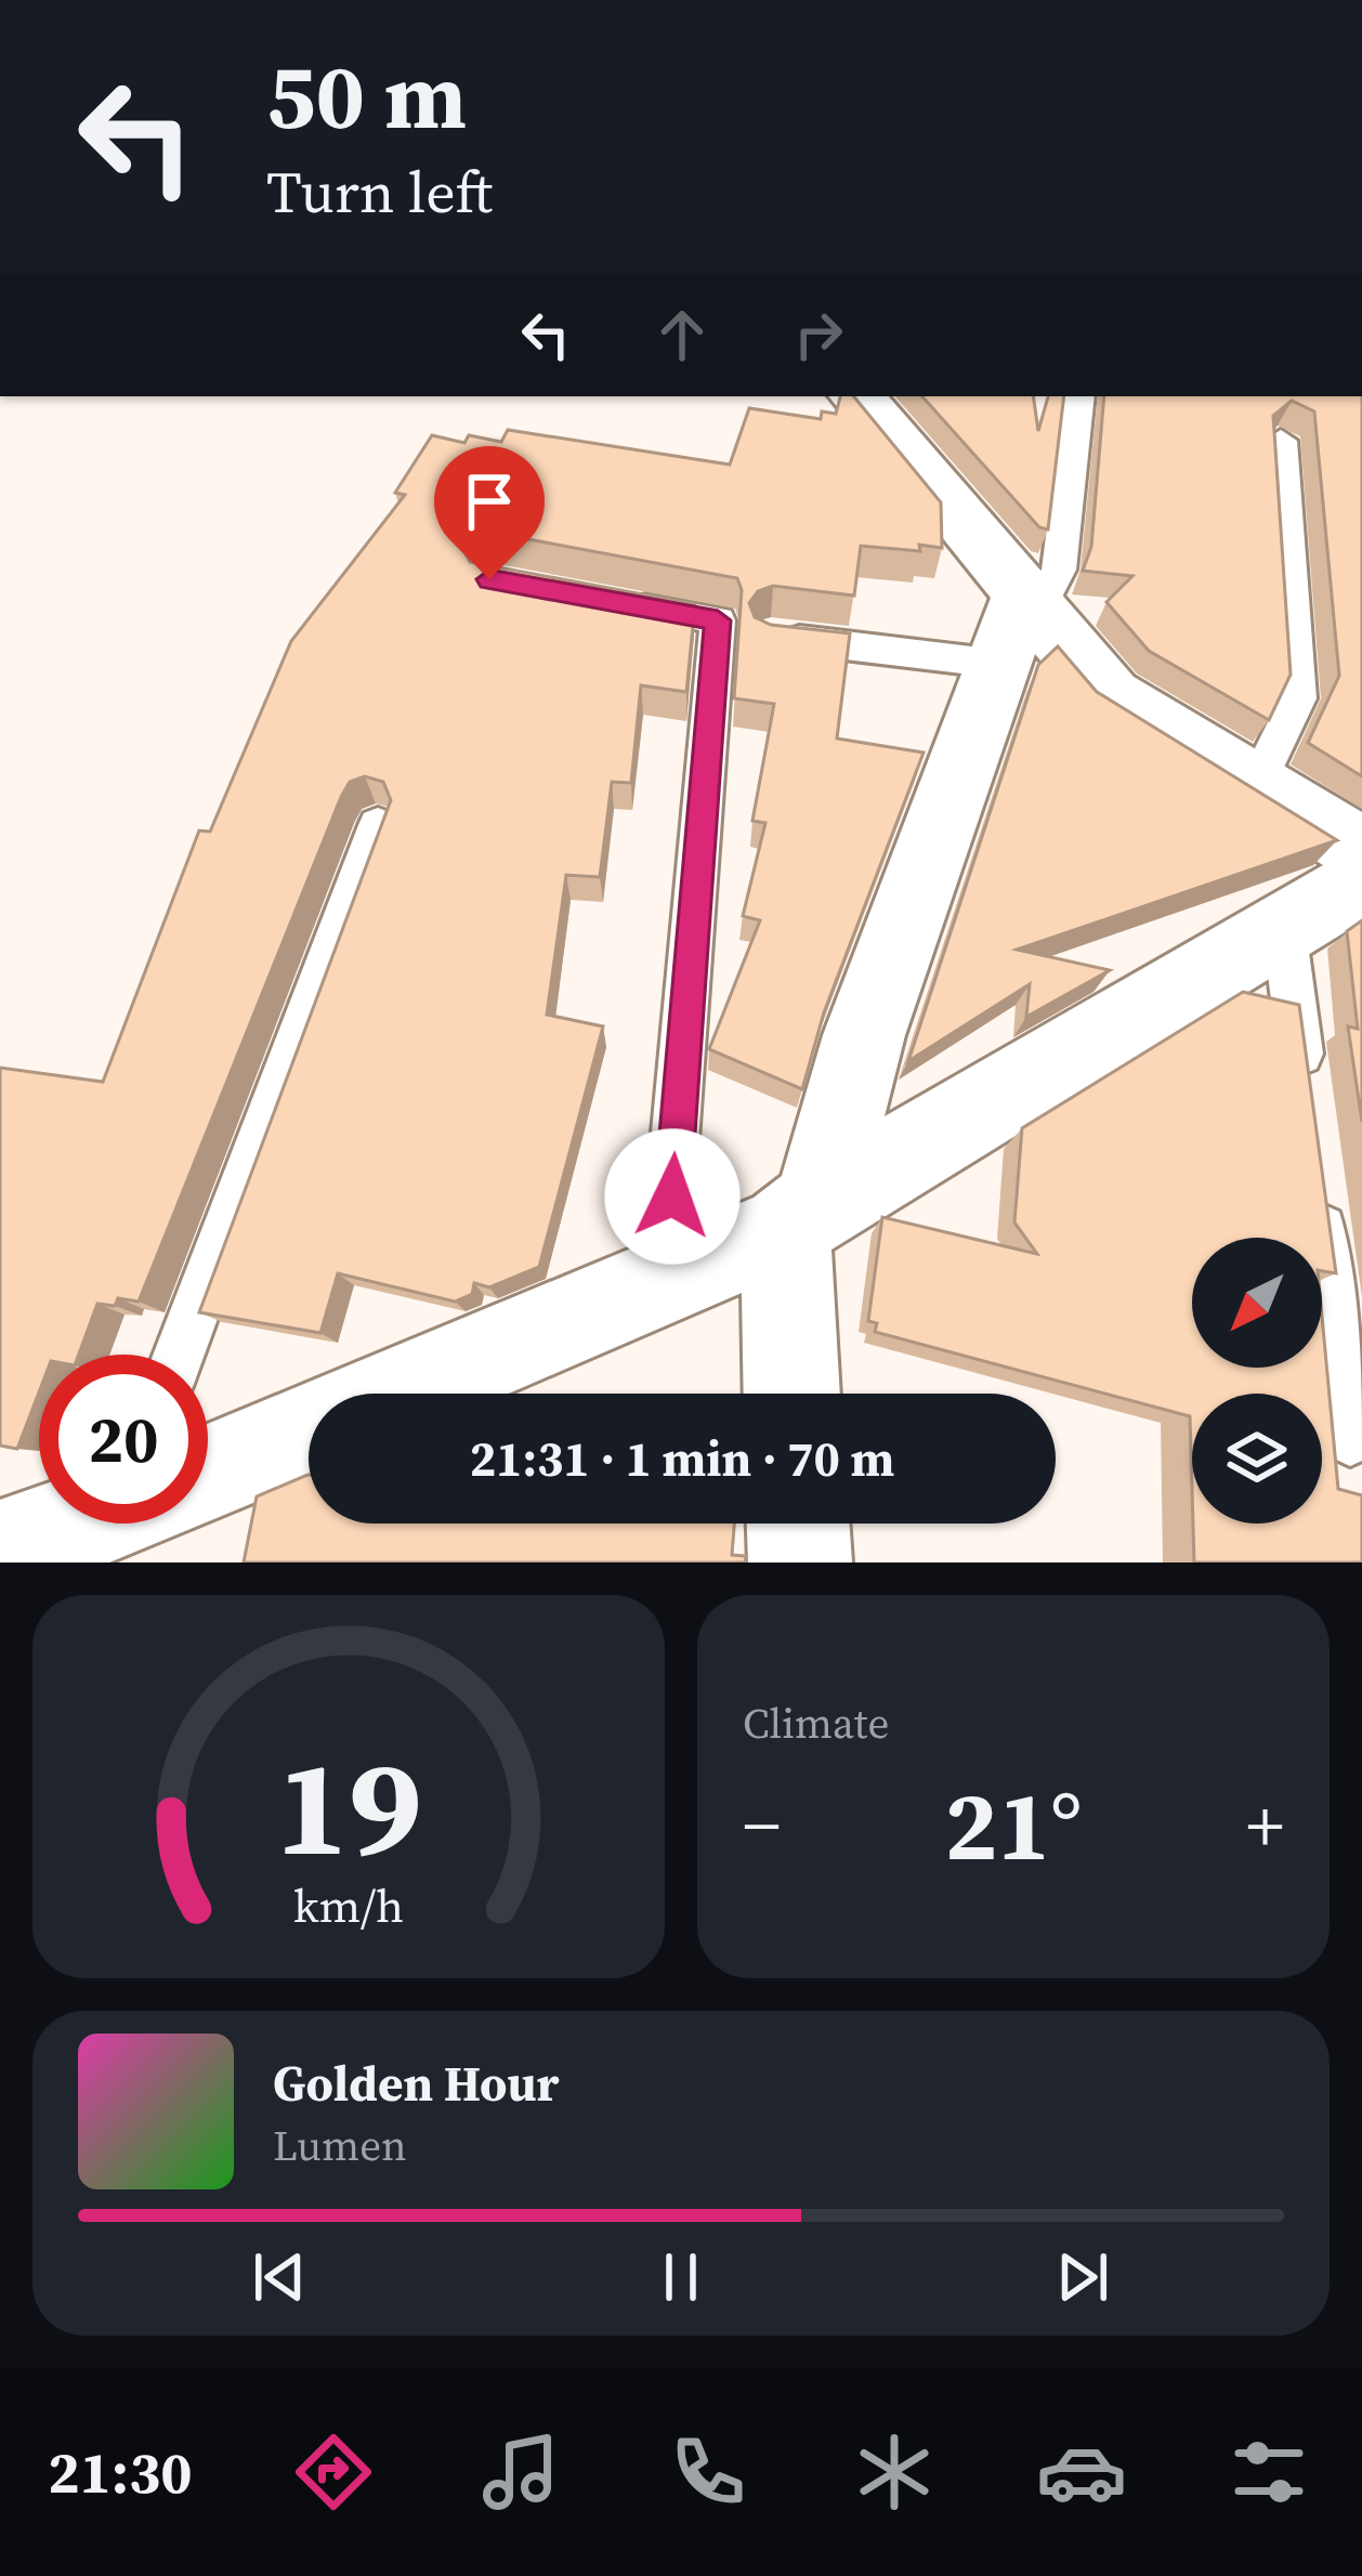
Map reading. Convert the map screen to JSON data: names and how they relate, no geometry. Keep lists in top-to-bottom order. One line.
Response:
{"north":"bottom left","page":{"turn":["50 m","Turn left"],"limit":"20","trip":"21:31 · 1 min · 70 m","tile":"Climate","heat":["−","21°","+"],"song":["Golden Hour","Lumen"],"tabs":"21:30","gauge":["19","km/h"]}}
